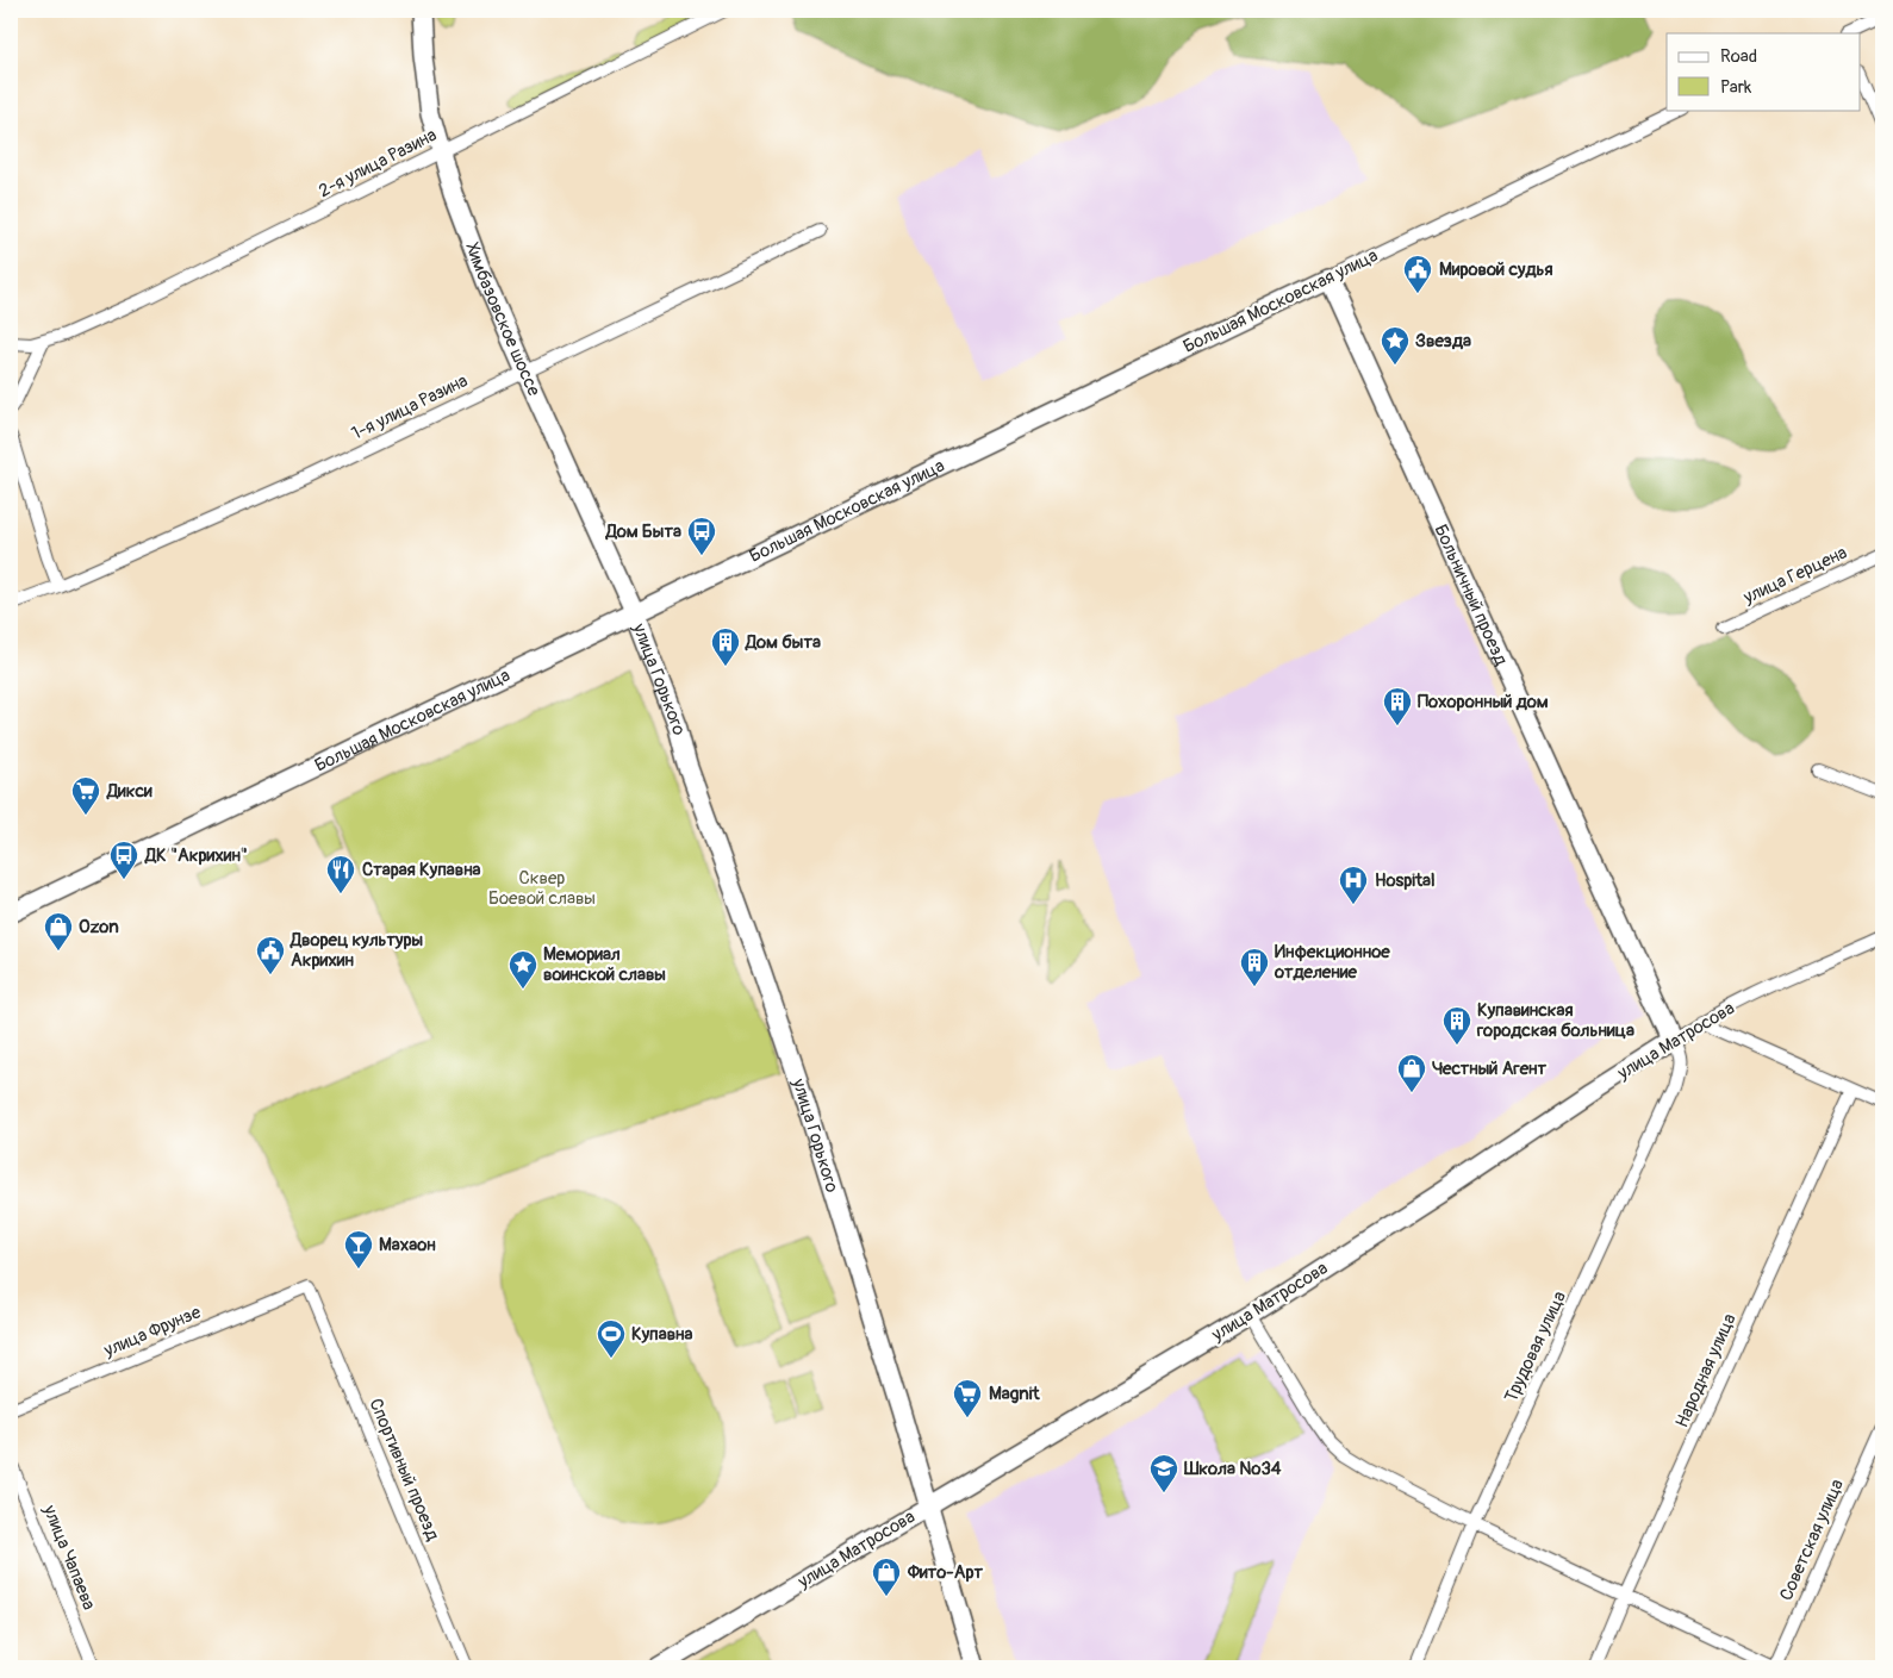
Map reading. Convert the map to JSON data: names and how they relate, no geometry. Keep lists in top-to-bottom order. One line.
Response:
{"streets":{"street":["2-я улица Разина","Большая Московская улица","Химбазовское шоссе","1-я улица Разина","улица Герцена","Больничный проезд","улица Горького","улица Матросова","улица Фрунзе","Трудовая улица","Народная улица","Спортивный проезд","Советская улица","улица Чапаева"]},"crossings":[["2-я улица Разина","Химбазовское шоссе"],["Большая Московская улица","Химбазовское шоссе"],["Большая Московская улица","Больничный проезд"],["Большая Московская улица","улица Горького"],["Химбазовское шоссе","1-я улица Разина"],["Химбазовское шоссе","улица Горького"],["Больничный проезд","улица Матросова"],["Больничный проезд","Трудовая улица"],["улица Горького","улица Матросова"],["улица Матросова","Трудовая улица"],["улица Фрунзе","Спортивный проезд"]],"parks":["Сквер Боевой славы"],"places":{"public building":["Мировой судья","Дворец культуры Акрихин"],"place":["Звезда","Мемориал воинской славы"],"bus stop":["Дом Быта","ДК \"Акрихин\""],"building":["Дом быта","Похоронный дом","Инфекционное отделение","Купавинская городская больница"],"supermarket":["Дикси","Magnit"],"restaurant":["Старая Купавна"],"hospital":["Hospital"],"shop":["Ozon","Честный Агент","Фито-Арт"],"bar":["Махаон"],"sports":["Купавна"],"school or university":["Школа №34"]},"legend":["Road","Park"]}
